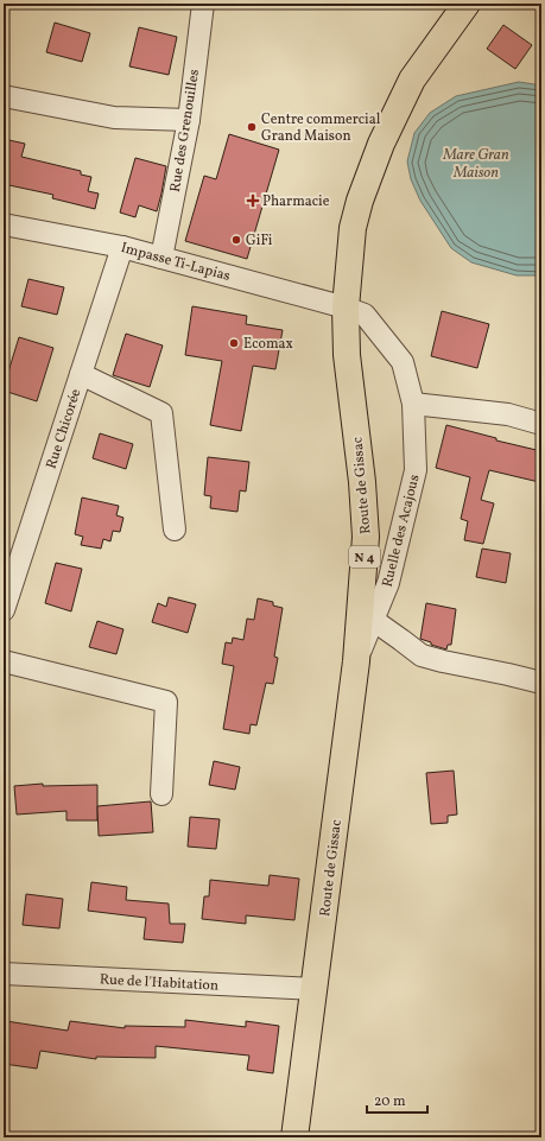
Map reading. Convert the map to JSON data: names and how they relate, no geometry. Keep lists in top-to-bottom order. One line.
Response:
{"streets":{"main road":["Route de Gissac","N 4"],"street":["Rue des Grenouilles","Impasse Ti-Lapias","Rue Chicorée","Ruelle des Acajous","Rue de l'Habitation"]},"crossings":[["Rue des Grenouilles","Impasse Ti-Lapias"],["Impasse Ti-Lapias","Rue Chicorée"],["Impasse Ti-Lapias","Route de Gissac"],["Impasse Ti-Lapias","Ruelle des Acajous"],["Route de Gissac","Ruelle des Acajous"],["Route de Gissac","Rue de l'Habitation"]],"water":["Mare Gran Maison"],"places":{"other":["Centre commercial Grand Maison","GiFi","Ecomax"],"health":["Pharmacie"]},"scale_bar":"20 m"}
